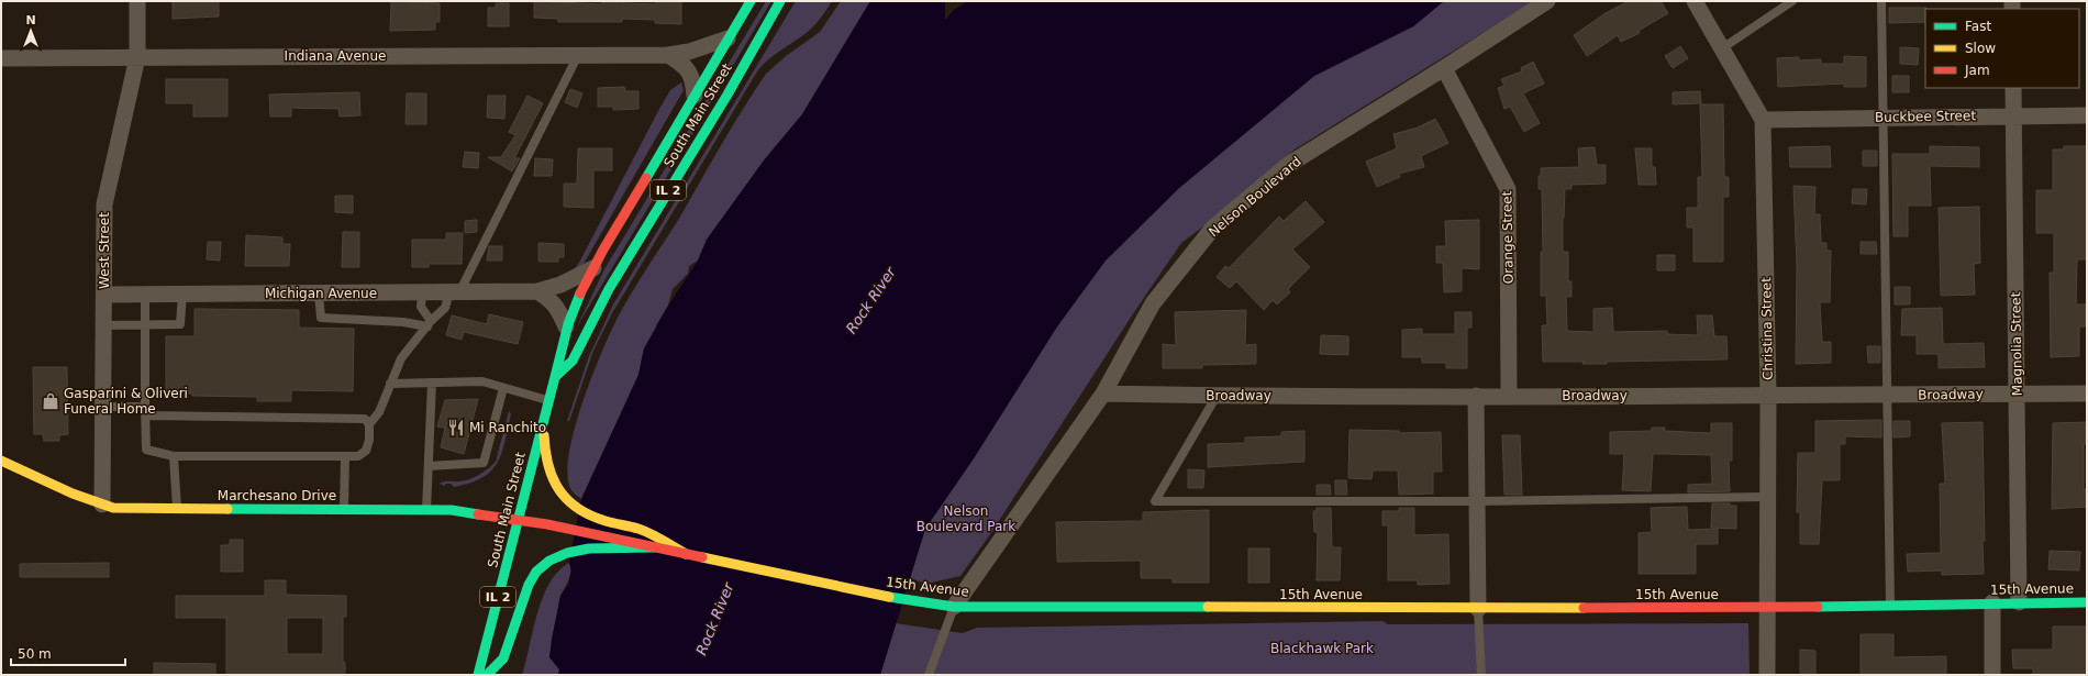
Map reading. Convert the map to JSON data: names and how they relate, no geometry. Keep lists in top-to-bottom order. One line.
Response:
{"streets":{"main road":["South Main Street","IL 2","Marchesano Drive","15th Avenue"],"street":["Indiana Avenue","Buckbee Street","Nelson Boulevard","Orange Street","West Street","Michigan Avenue","Christina Street","Magnolia Street","Broadway"]},"crossings":[["Indiana Avenue","South Main Street"],["Indiana Avenue","West Street"],["South Main Street","Michigan Avenue"],["South Main Street","Marchesano Drive"],["Buckbee Street","Christina Street"],["Buckbee Street","Magnolia Street"],["Nelson Boulevard","Orange Street"],["Nelson Boulevard","Broadway"],["Nelson Boulevard","15th Avenue"],["Orange Street","Broadway"],["West Street","Michigan Avenue"],["West Street","Marchesano Drive"],["Christina Street","Broadway"],["Christina Street","15th Avenue"],["Magnolia Street","Broadway"],["Magnolia Street","15th Avenue"],["Marchesano Drive","15th Avenue"]],"water":["Rock River"],"parks":["Nelson Boulevard Park","Blackhawk Park"],"places":{"shop":["Gasparini & Oliveri Funeral Home"],"restaurant":["Mi Ranchito"]},"legend":["Fast","Slow","Jam"],"scale_bar":"50 m","north":"top"}
